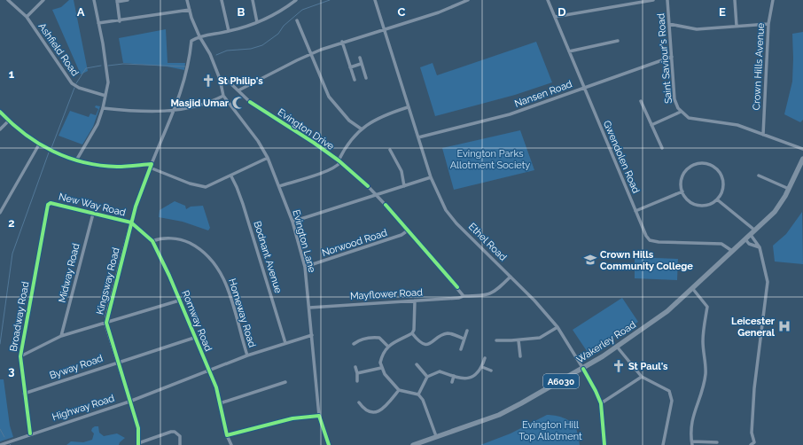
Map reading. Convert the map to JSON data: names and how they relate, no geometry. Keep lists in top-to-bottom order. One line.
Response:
{"streets":{"highway":["Wakerley Road","A6030"],"street":["Ashfield Road","Saint Saviour's Road","Crown Hills Avenue","Nansen Road","Evington Drive","Gwendolen Road","New Way Road","Evington Lane","Ethel Road","Norwood Road","Bodnant Avenue","Midway Road","Kingsway Road","Mayflower Road","Homeway Road","Broadway Road","Romway Road","Byway Road","Highway Road"]},"crossings":[["Saint Saviour's Road","Crown Hills Avenue"],["Saint Saviour's Road","Nansen Road"],["Nansen Road","Gwendolen Road"],["Nansen Road","Ethel Road"],["Evington Drive","Evington Lane"],["Evington Drive","Norwood Road"],["Evington Drive","Mayflower Road"],["Gwendolen Road","Wakerley Road"],["Gwendolen Road","A6030"],["New Way Road","Midway Road"],["New Way Road","Kingsway Road"],["New Way Road","Broadway Road"],["New Way Road","Romway Road"],["Evington Lane","Norwood Road"],["Evington Lane","Kingsway Road"],["Evington Lane","Mayflower Road"],["Evington Lane","Highway Road"],["Ethel Road","Wakerley Road"],["Bodnant Avenue","Highway Road"],["Kingsway Road","Romway Road"],["Kingsway Road","Byway Road"],["Kingsway Road","Highway Road"],["Homeway Road","Romway Road"],["Homeway Road","Highway Road"],["Broadway Road","Byway Road"],["Broadway Road","Highway Road"],["Romway Road","Byway Road"],["Romway Road","Highway Road"],["Wakerley Road","A6030"]],"parks":["Evington Parks Allotment Society","Evington Hill Top Allotment"],"places":{"church":["St Philip's","St Paul's"],"mosque":["Masjid Umar"],"school or university":["Crown Hills Community College"],"hospital":["Leicester General"]},"grid":{"columns":["A","B","C","D","E"],"rows":["1","2","3"]}}
